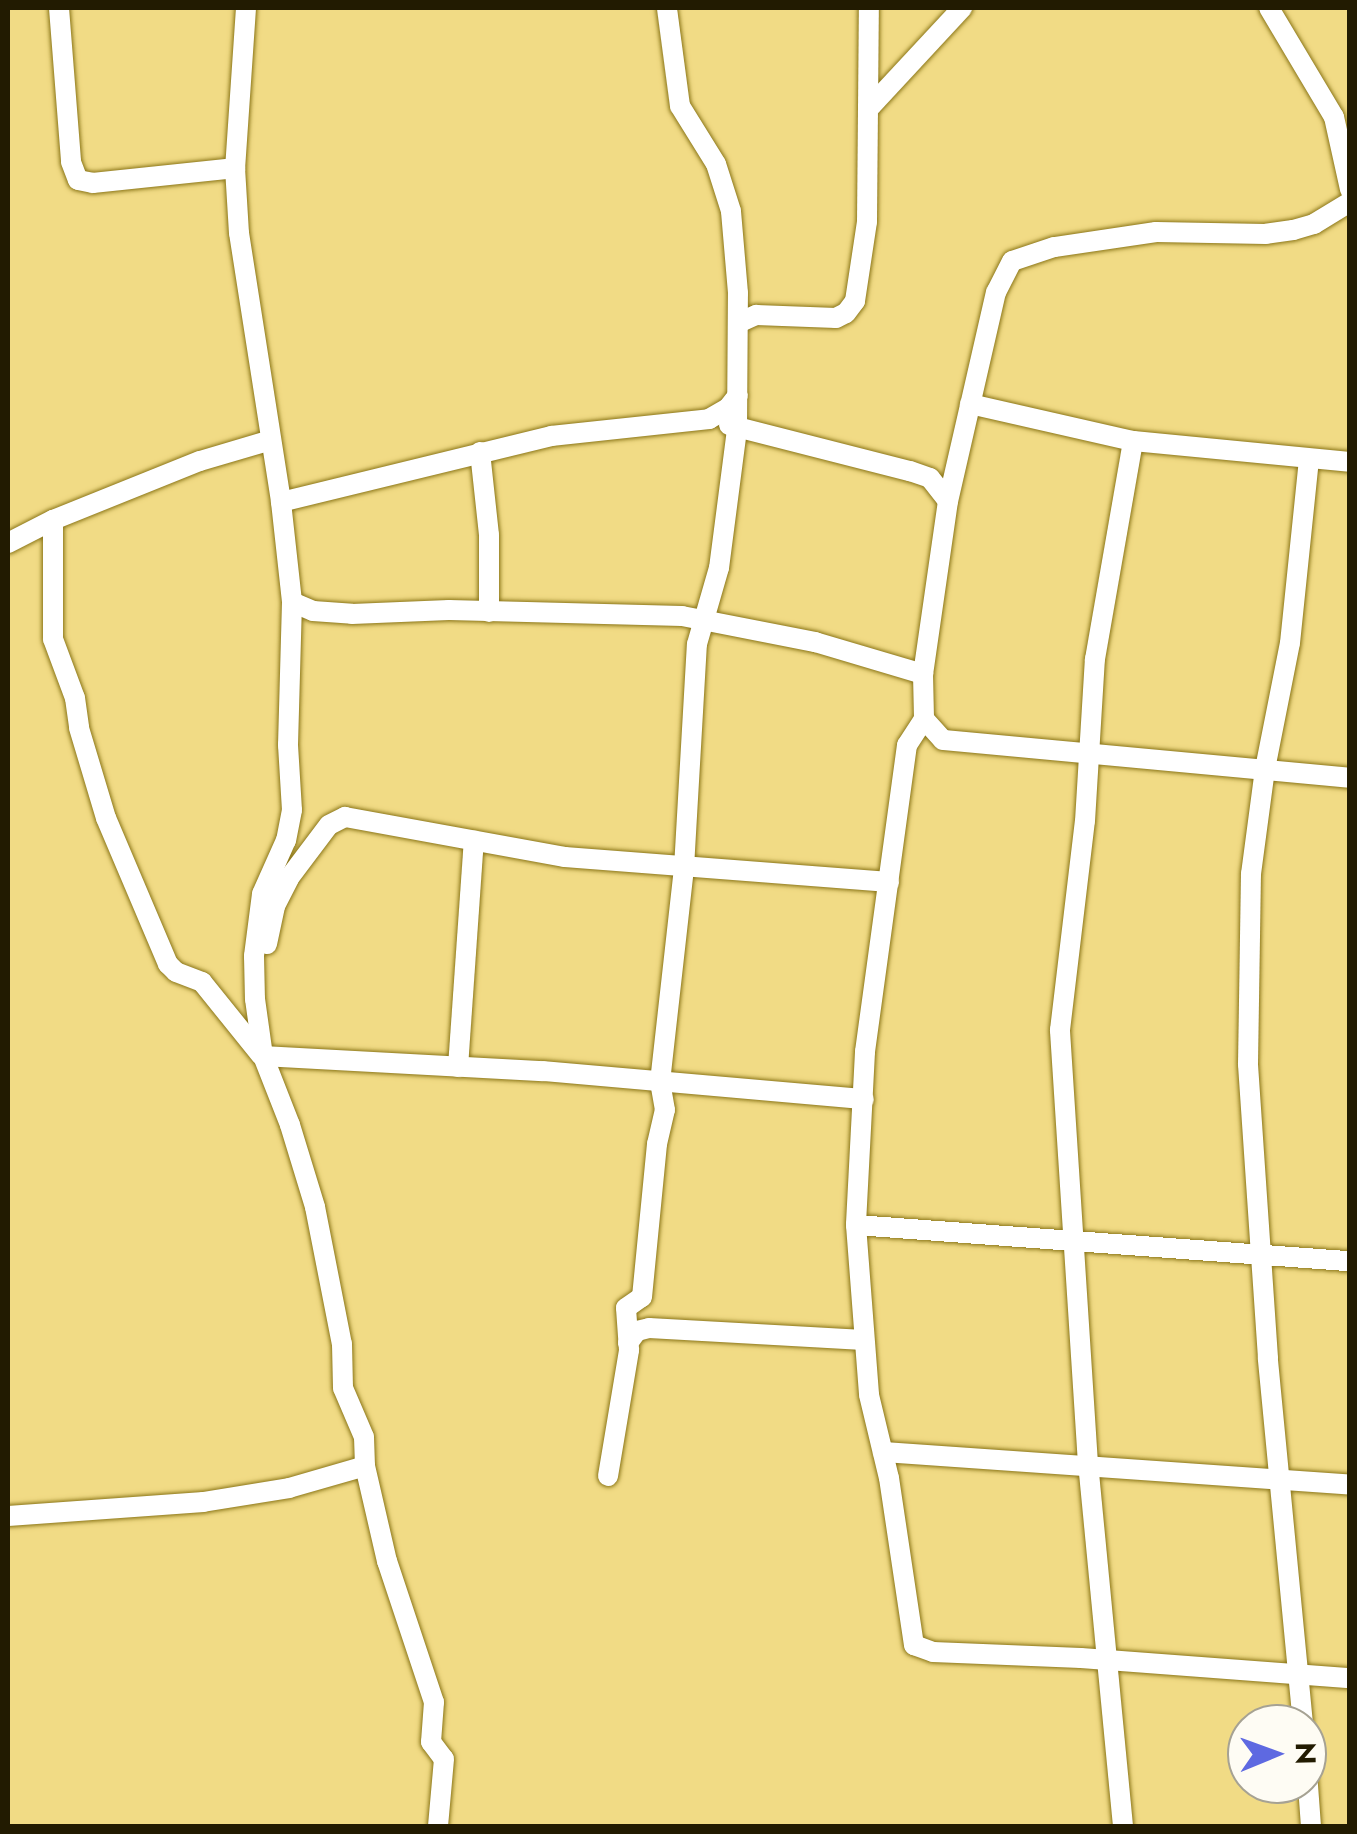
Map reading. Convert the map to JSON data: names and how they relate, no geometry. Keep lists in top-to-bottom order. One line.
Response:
{"north":"right"}
